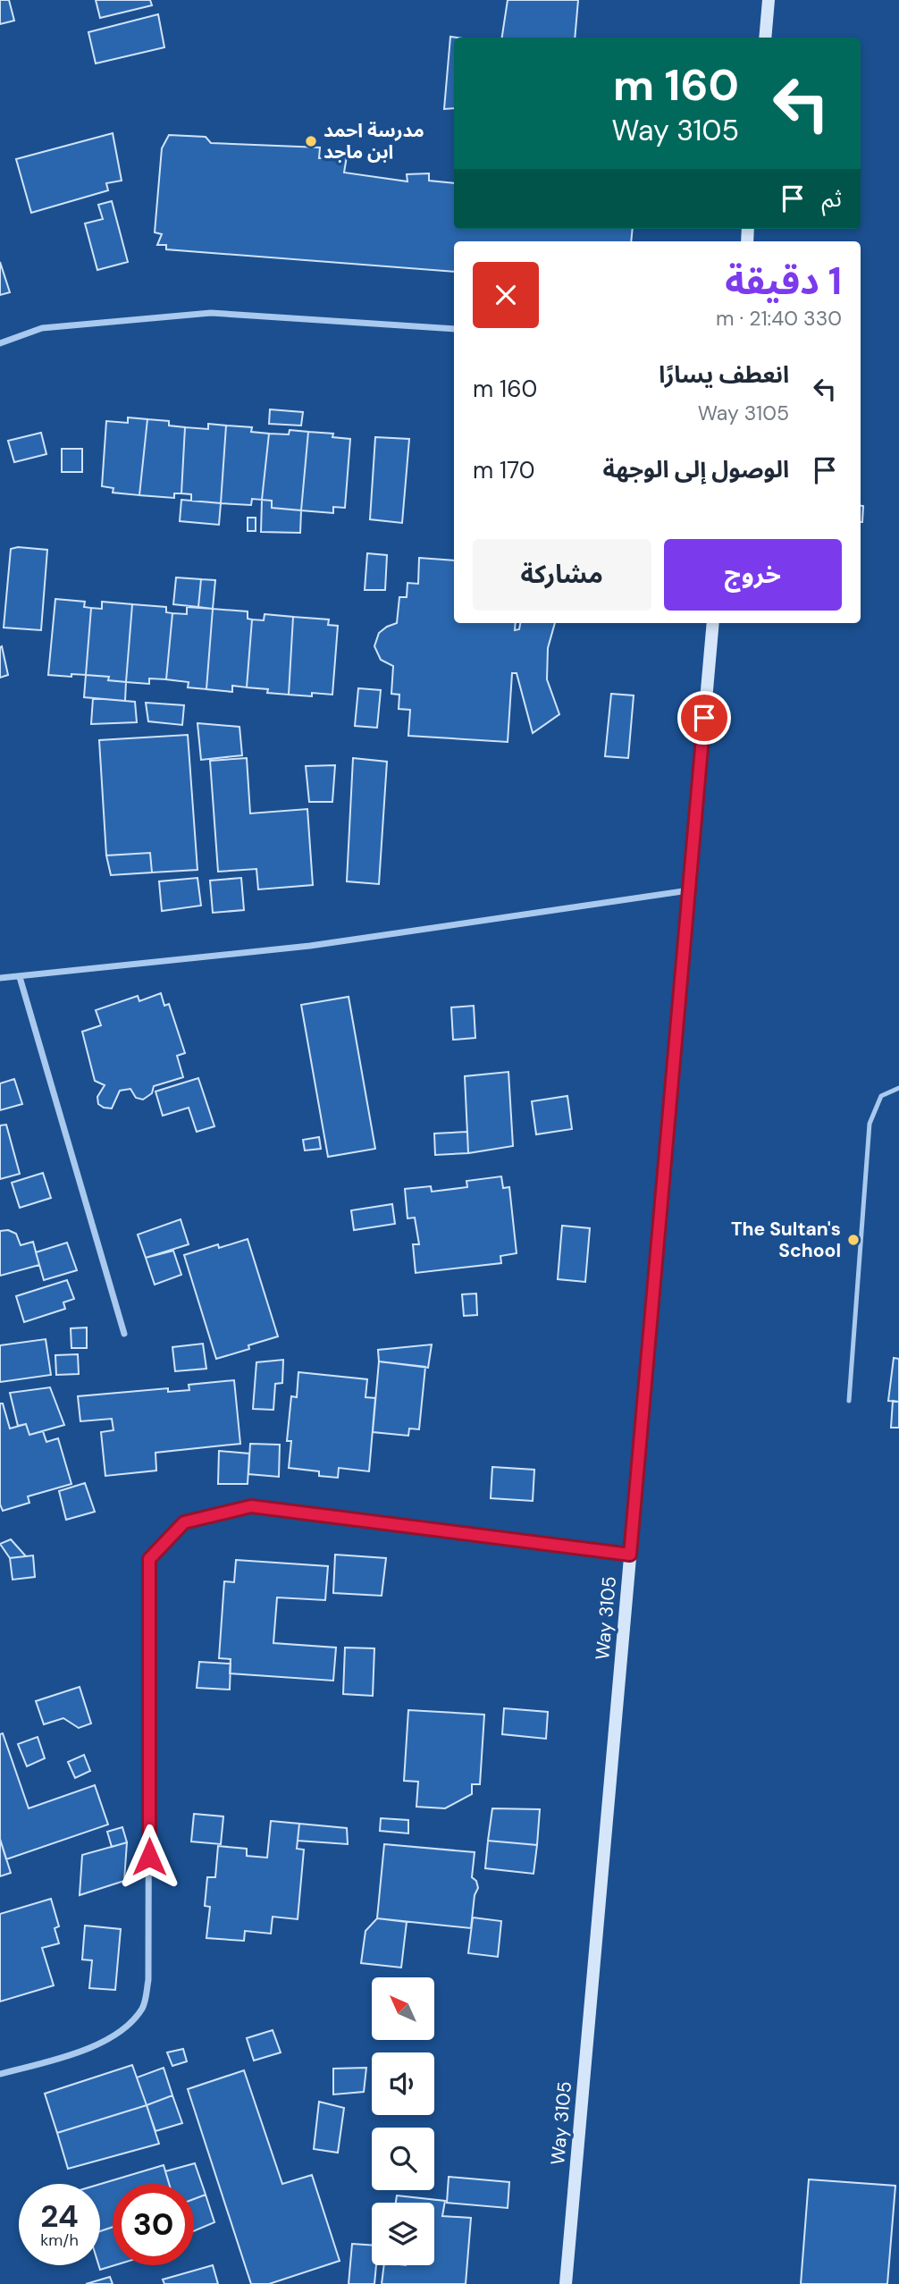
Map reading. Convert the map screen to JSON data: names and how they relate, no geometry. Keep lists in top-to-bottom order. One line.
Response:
{"streets":{"street":["Way 3105"]},"places":["مدرسة احمد ابن ماجد","The Sultan's School"],"north":"top left","page":{"turn":["160 m","Way 3105"],"then":"ثم","heading":["1 دقيقة","330 m · 21:40"],"list":[{"name":"انعطف يسارًا","note":"Way 3105","value":"160 m"},{"name":"الوصول إلى الوجهة","value":"170 m"}],"buttons":["خروج","مشاركة"],"speed":"24 km/h","limit":"30"}}
